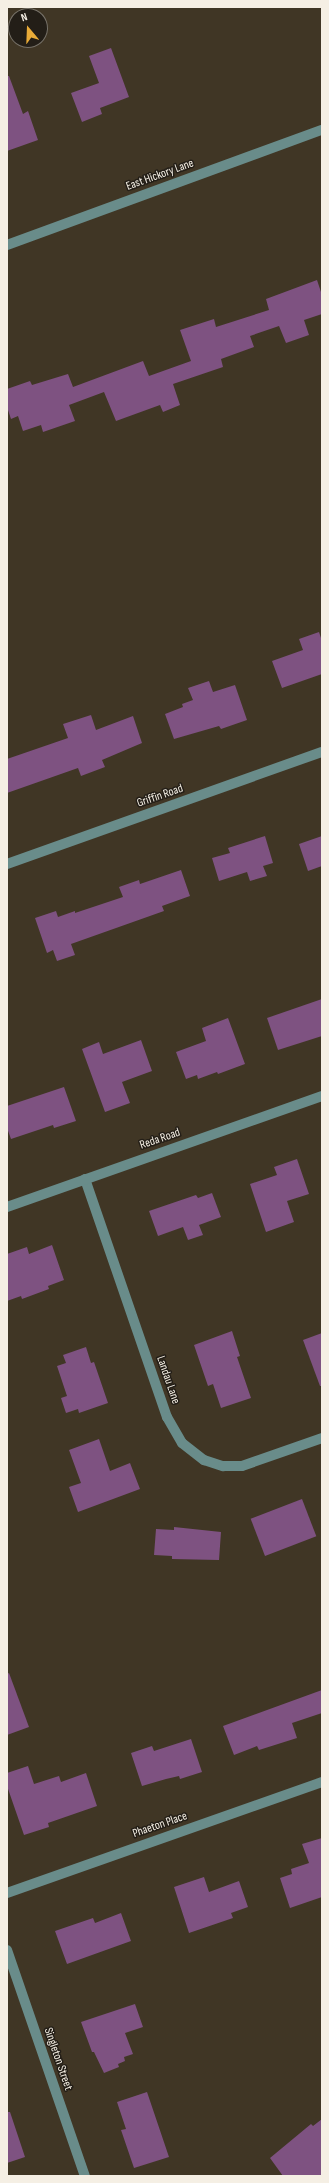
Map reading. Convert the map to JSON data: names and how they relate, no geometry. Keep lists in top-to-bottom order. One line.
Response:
{"streets":{"street":["East Hickory Lane","Griffin Road","Reda Road","Landau Lane","Phaeton Place","Singleton Street"]},"crossings":[["Reda Road","Landau Lane"]],"north":"top"}
